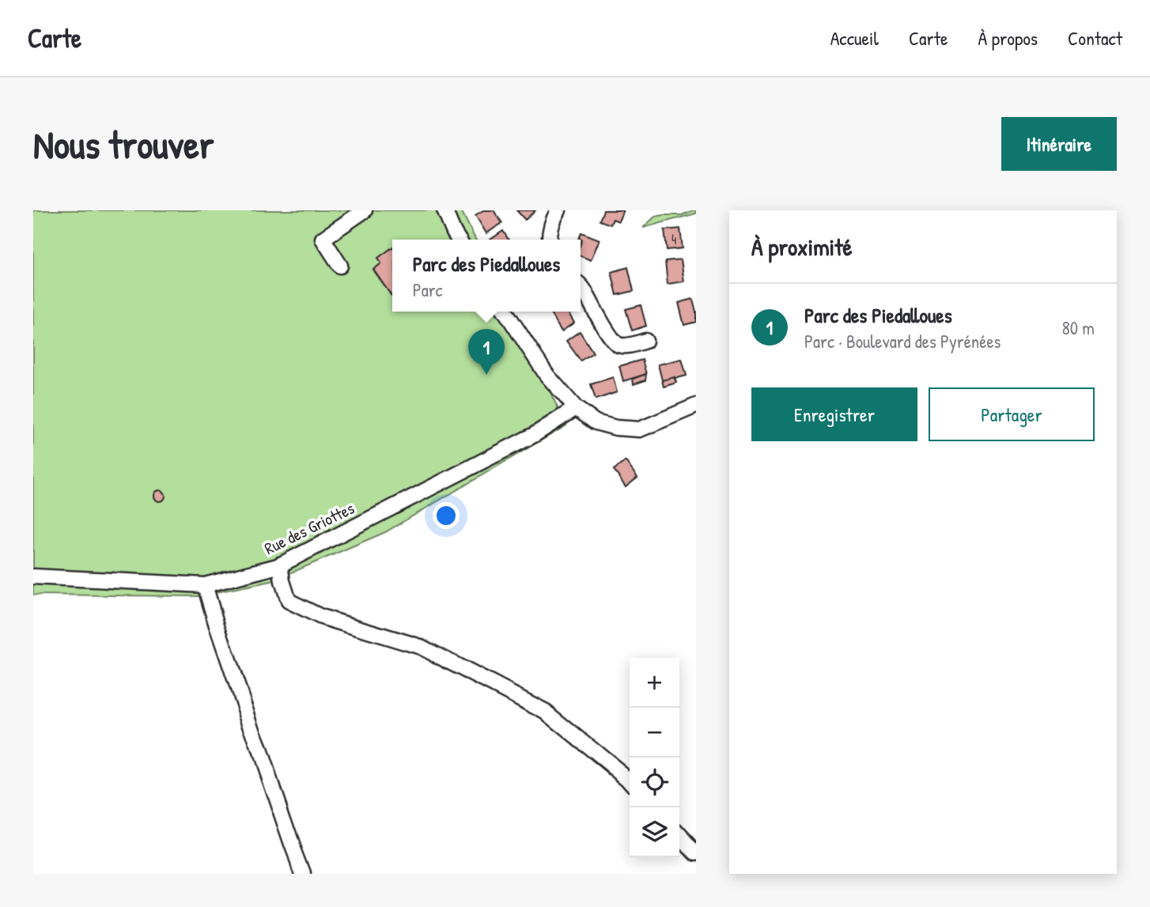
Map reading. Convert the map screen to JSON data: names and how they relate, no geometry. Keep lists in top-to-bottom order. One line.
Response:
{"streets":{"street":["Rue des Griottes"]},"house_numbers":["4"],"page":{"header":"Carte","nav":["Accueil","Carte","À propos","Contact"],"buttons":["Itinéraire",["Enregistrer","Partager"]],"title":"Nous trouver","heading":"À proximité","popup":["Parc des Piedalloues","Parc"],"list":[{"mark":"1","name":"Parc des Piedalloues","note":"Parc · Boulevard des Pyrénées","value":"80 m"}],"pins":"1","map_buttons":["+","−"]}}
